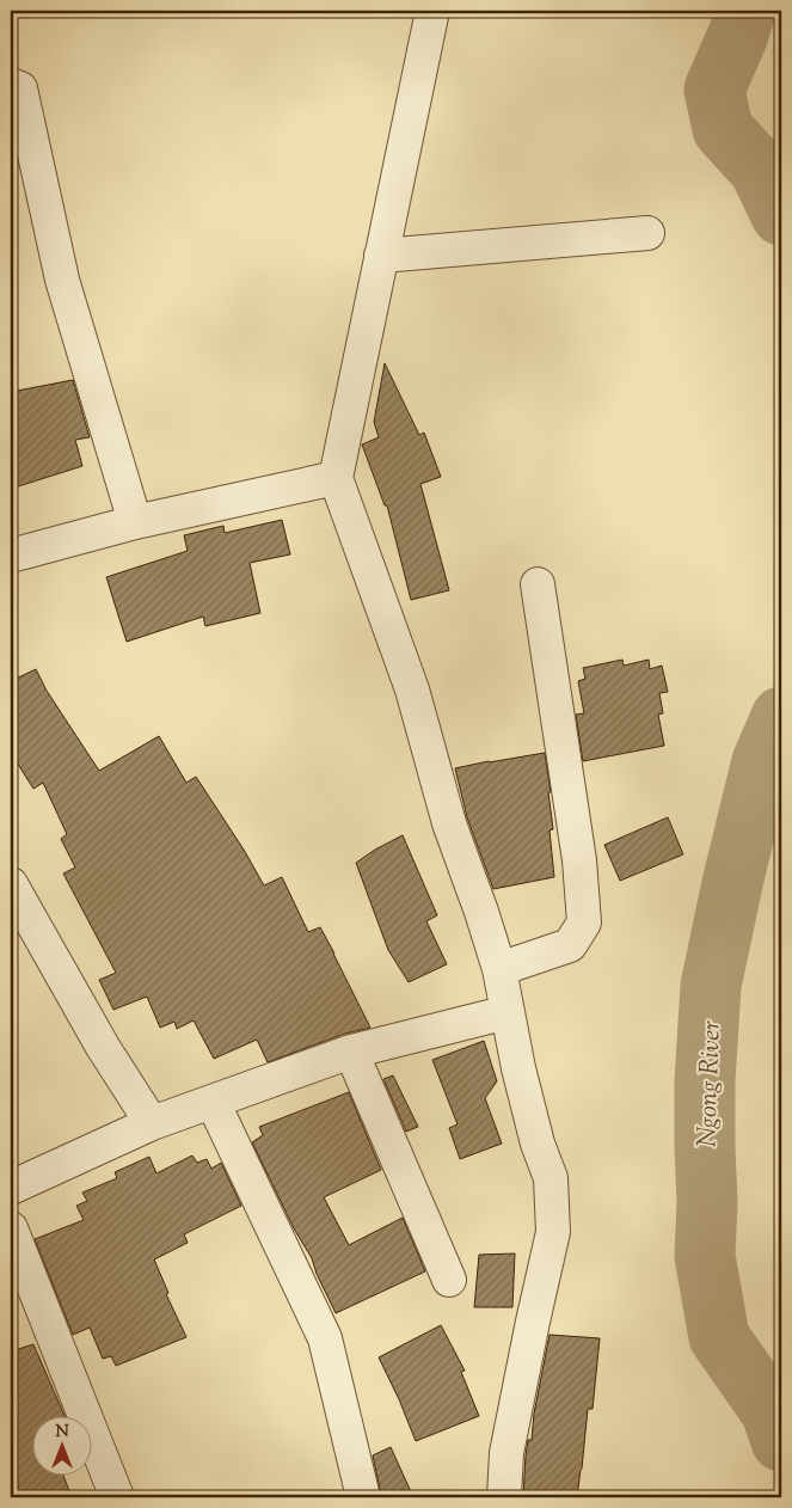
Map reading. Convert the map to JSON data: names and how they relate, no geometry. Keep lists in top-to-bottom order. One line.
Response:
{"water":["Ngong River"],"north":"top"}
